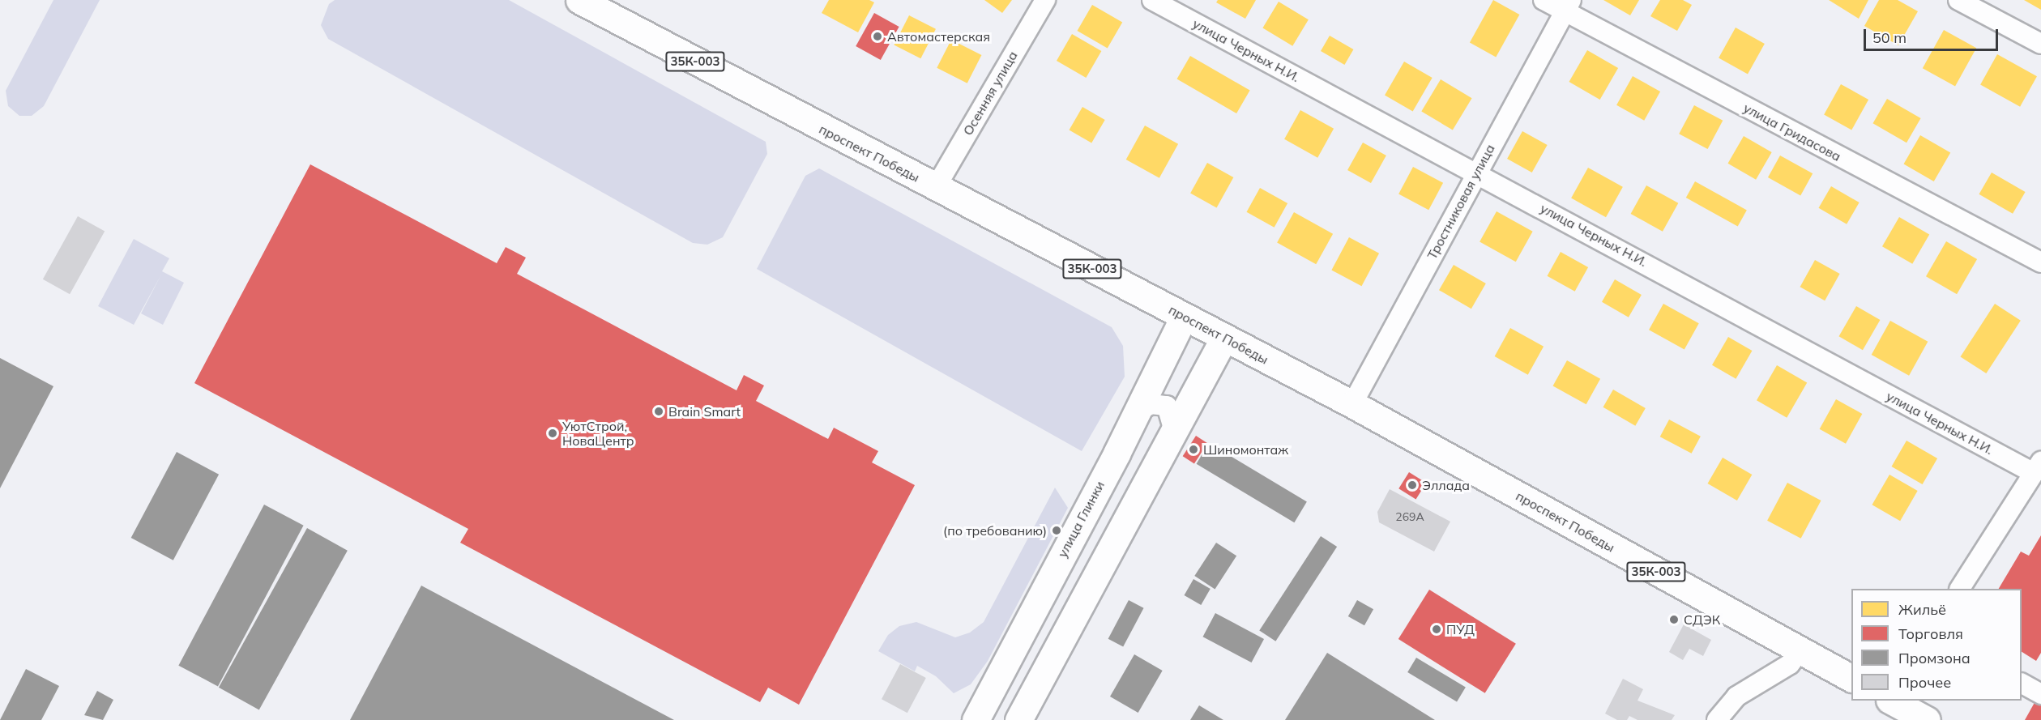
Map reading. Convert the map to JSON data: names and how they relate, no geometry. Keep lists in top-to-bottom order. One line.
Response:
{"streets":{"main road":["35К-003","проспект Победы","улица Глинки"],"street":["улица Черных Н.И.","Осенняя улица","улица Гридасова","Тростниковая улица"]},"crossings":[["улица Черных Н.И.","Тростниковая улица"],["Осенняя улица","проспект Победы"],["улица Гридасова","Тростниковая улица"],["проспект Победы","Тростниковая улица"],["проспект Победы","улица Глинки"]],"places":["Автомастерская","Brain Smart","УютСтрой, НоваЦентр","Шиномонтаж","Эллада","(по требованию)","СДЭК","ПУД"],"house_numbers":["269А"],"legend":["Жильё","Торговля","Промзона","Прочее"],"scale_bar":"50 m"}
